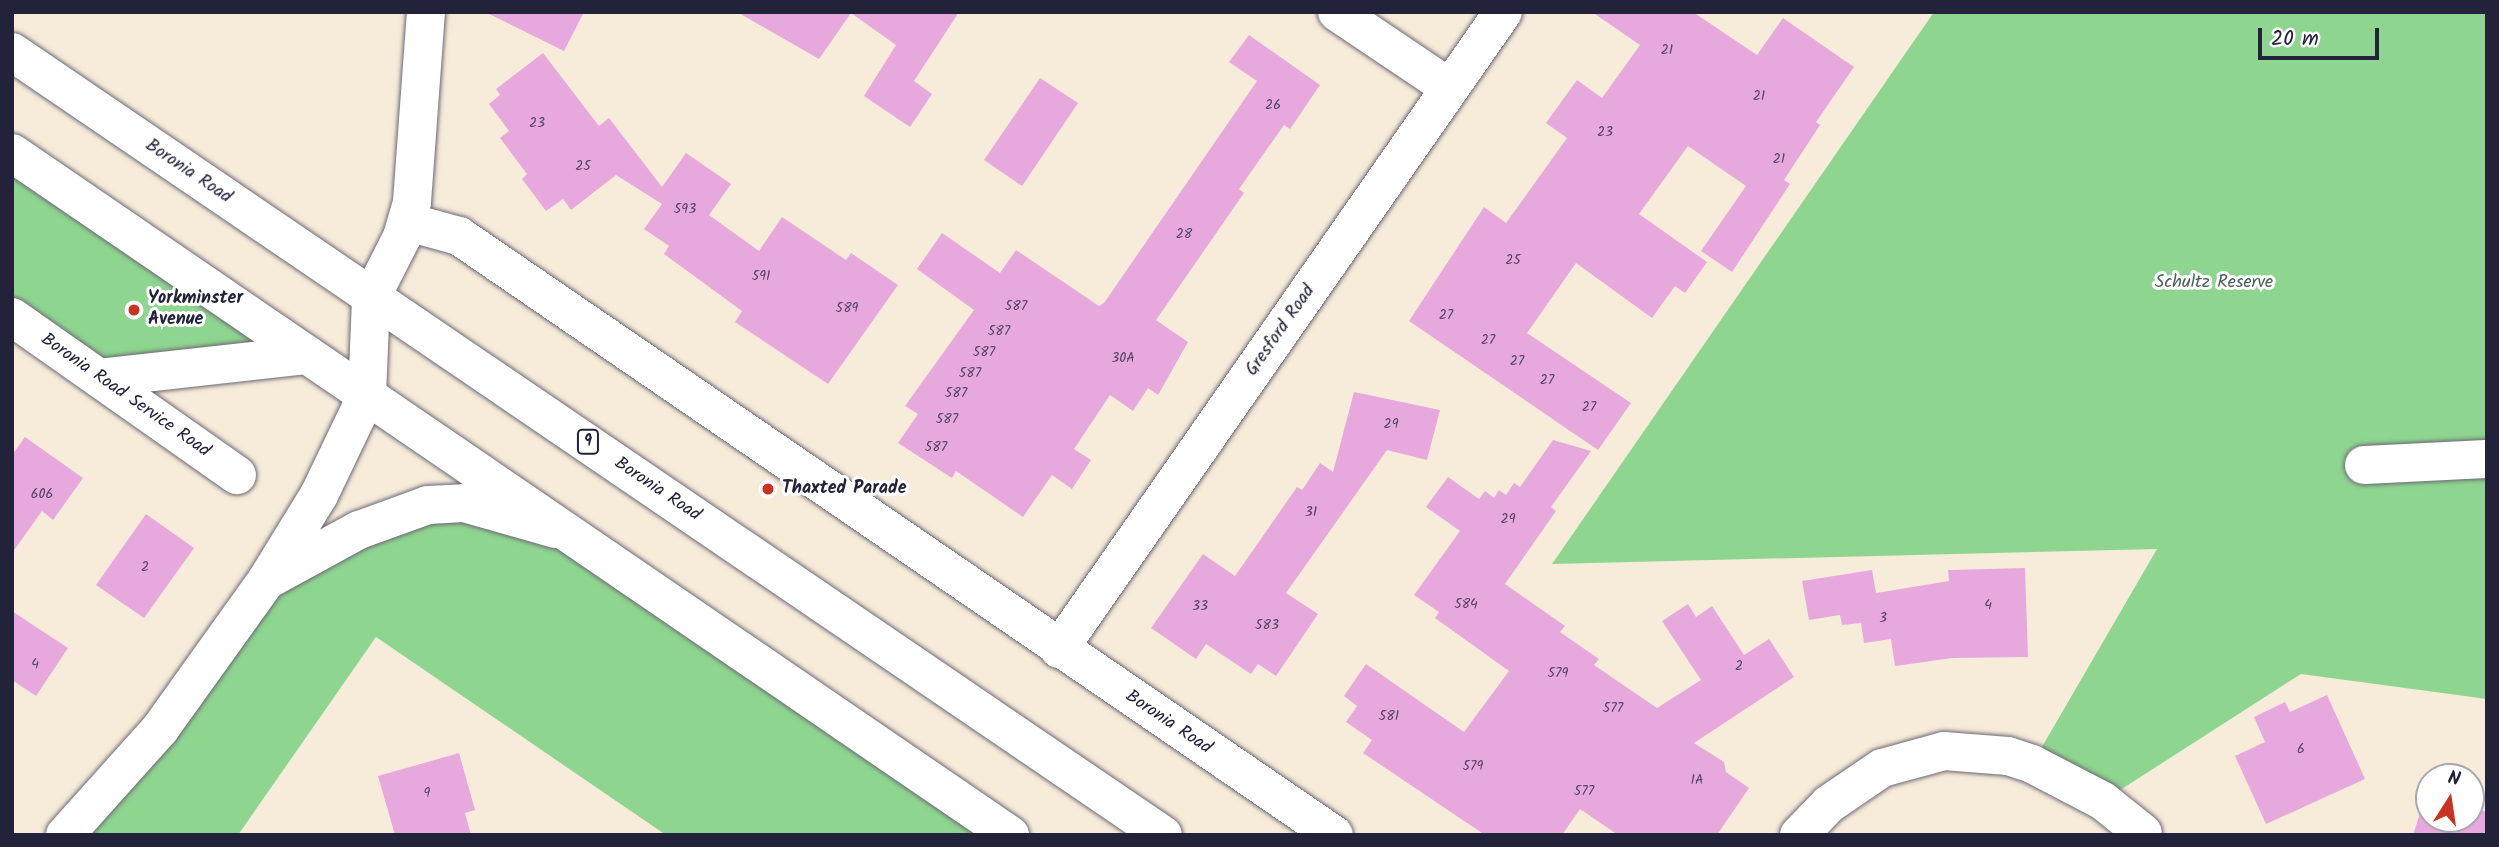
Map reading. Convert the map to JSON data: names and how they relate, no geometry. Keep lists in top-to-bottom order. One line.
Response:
{"streets":{"street":["Boronia Road","Gresford Road","Boronia Road Service Road","9"]},"crossings":[["Boronia Road","Gresford Road"]],"parks":["Schultz Reserve"],"places":["Yorkminster Avenue","Thaxted Parade"],"house_numbers":["21","21","26","23","23","21","25","593","28","25","591","587","589","27","587","27","587","30A","27","587","27","587","27","587","29","587","606","31","29","2","584","4","33","3","583","4","2","579","577","581","6","579","1A","577","9"],"scale_bar":"20 m","north":"top"}
